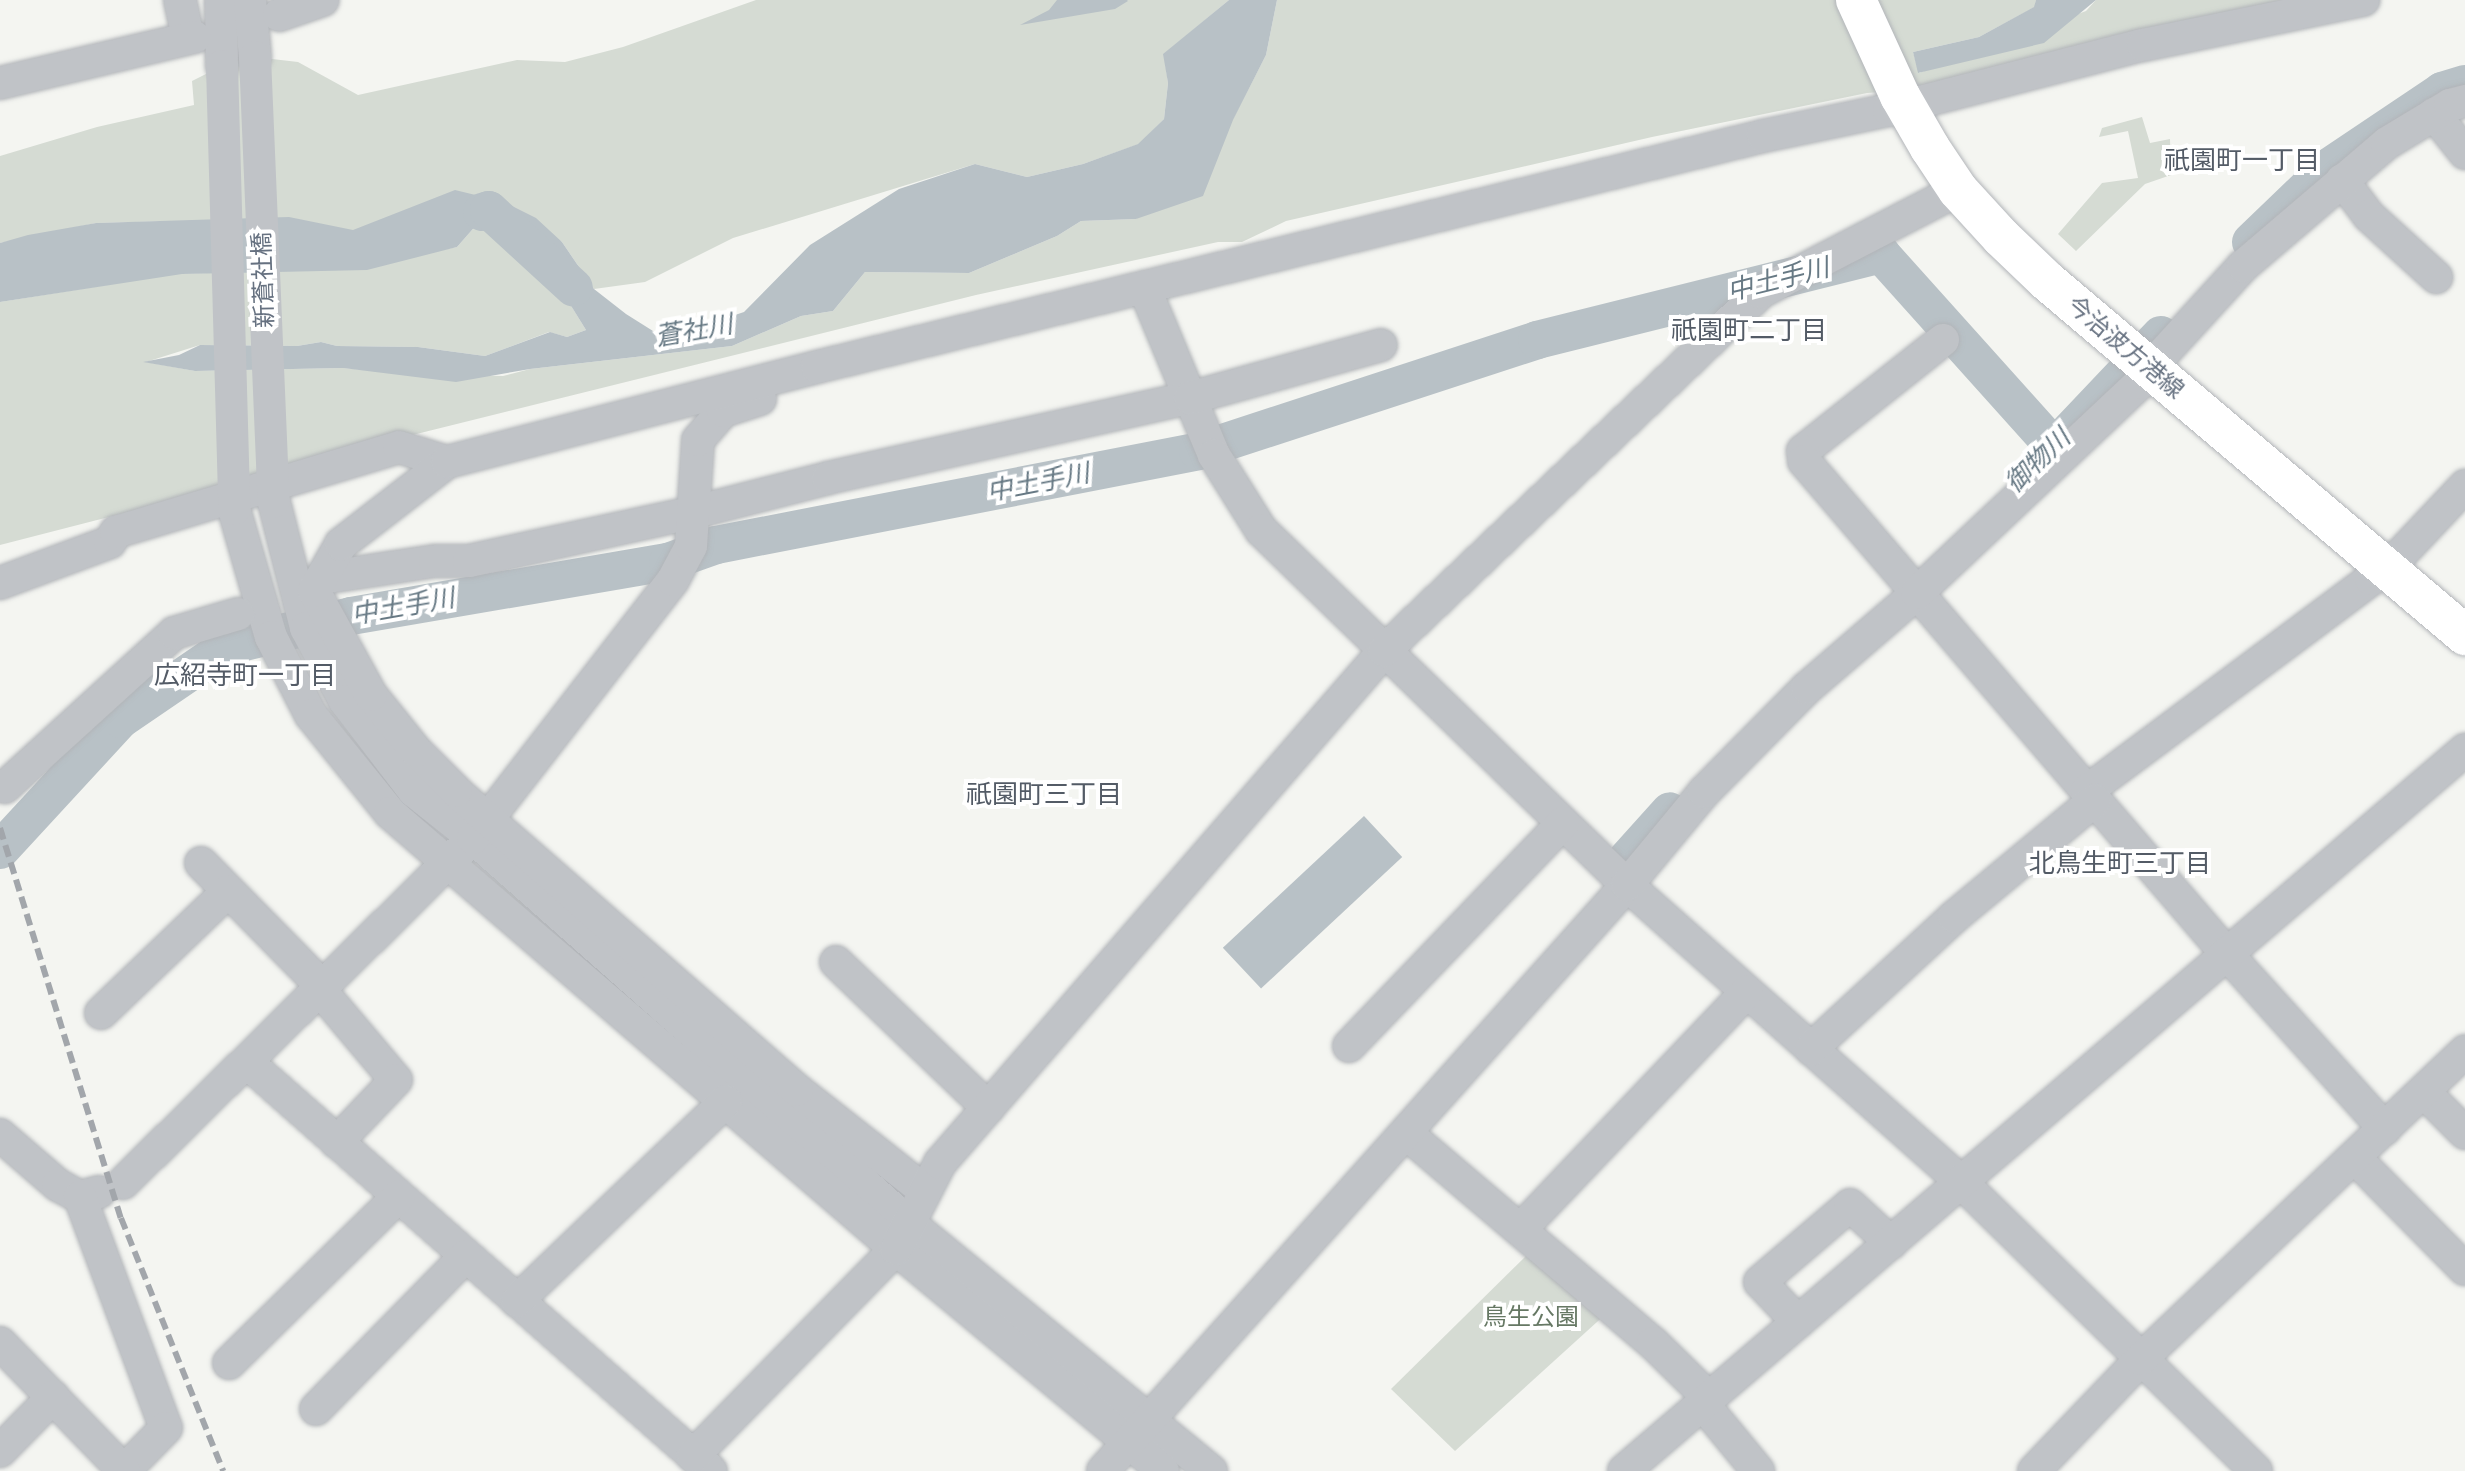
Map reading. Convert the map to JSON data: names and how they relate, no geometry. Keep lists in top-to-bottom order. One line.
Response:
{"streets":{"main road":["今治波方港線"],"street":["新蒼社橋"]},"districts":["祇園町一丁目","祇園町二丁目","広紹寺町一丁目","祇園町三丁目","北鳥生町三丁目"],"water":["中土手川","蒼社川","御物川"],"parks":["鳥生公園"]}
